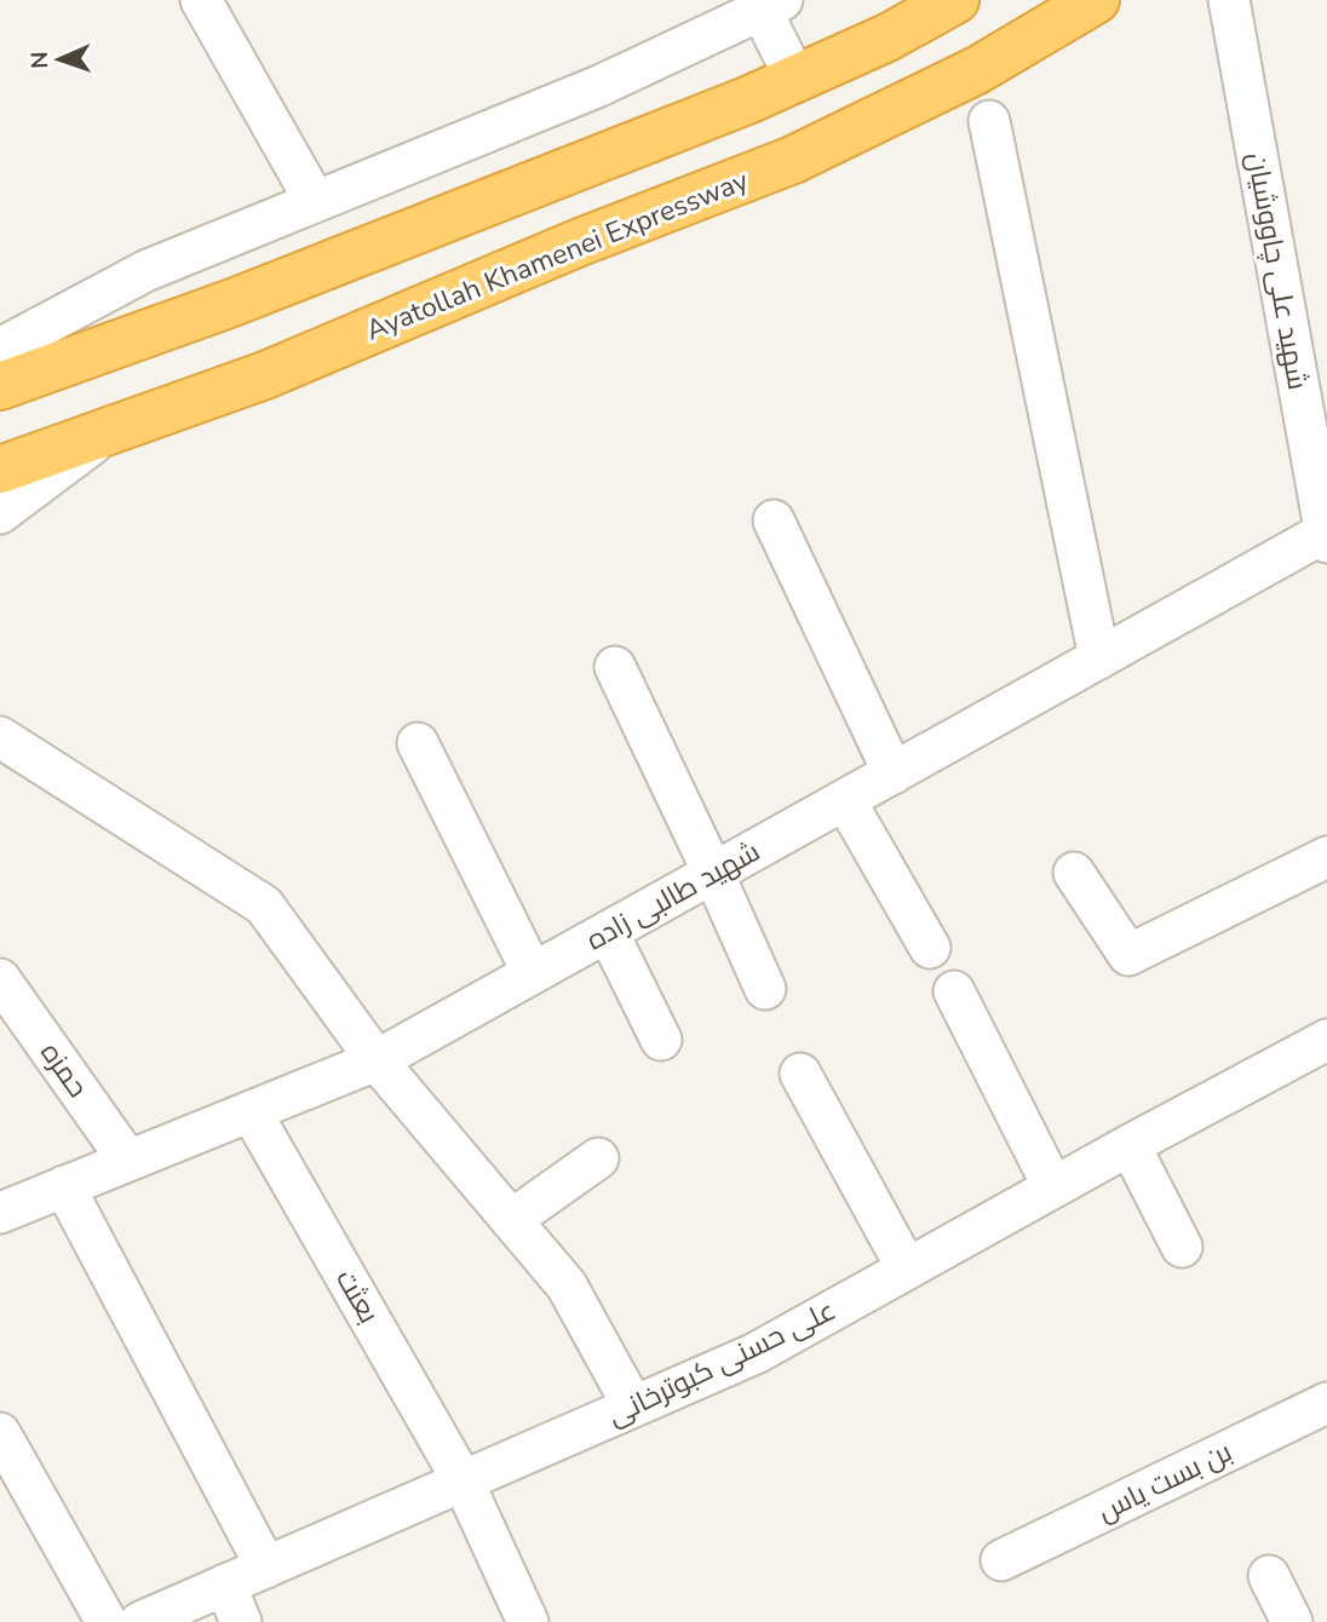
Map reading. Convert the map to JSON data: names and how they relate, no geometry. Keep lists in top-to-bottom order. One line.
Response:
{"streets":{"highway":["Ayatollah Khamenei Expressway"],"street":["شهید علی چاووشیان","شهید طالبی زاده","حمزه","بعثت","علی حسنی کبوترخانی","بن بست یاس"]},"crossings":[["شهید علی چاووشیان","شهید طالبی زاده"],["شهید طالبی زاده","حمزه"],["شهید طالبی زاده","بعثت"],["بعثت","علی حسنی کبوترخانی"]],"north":"left"}
